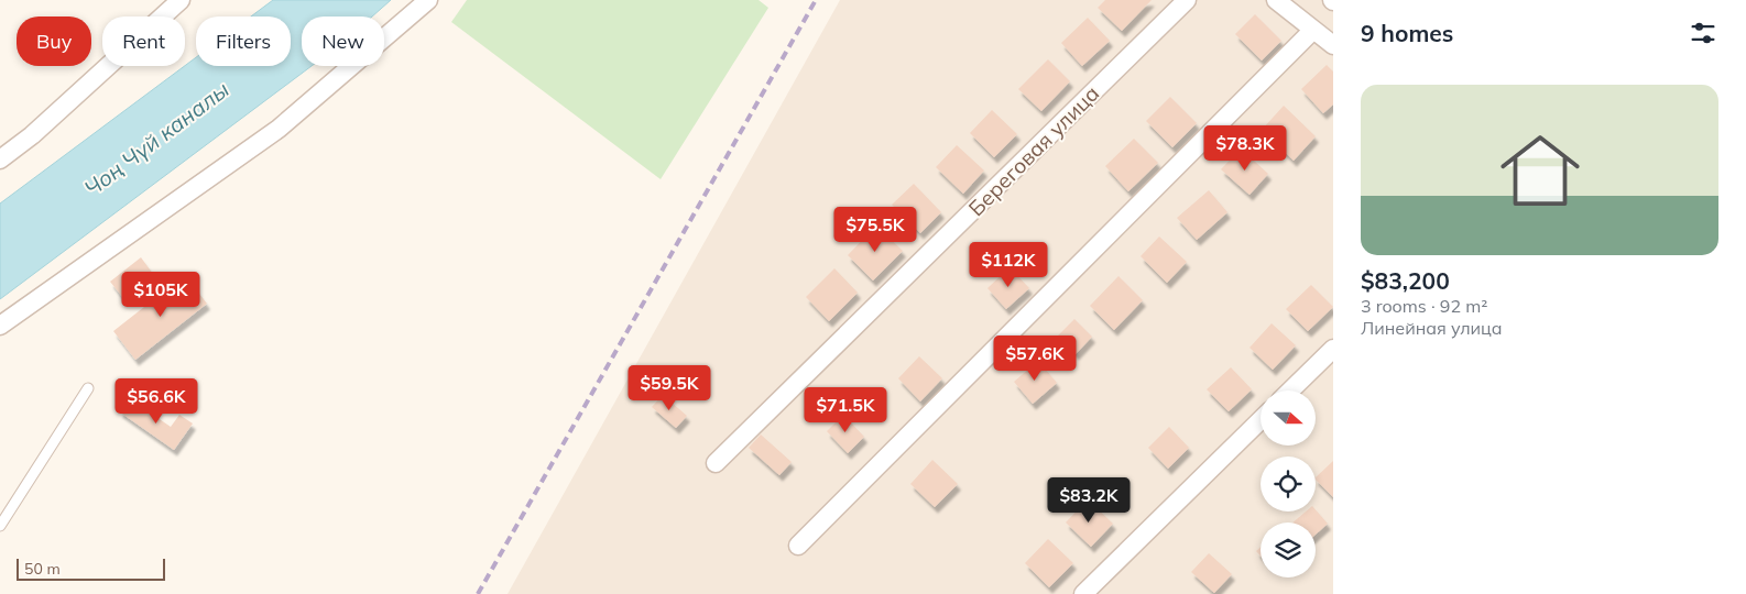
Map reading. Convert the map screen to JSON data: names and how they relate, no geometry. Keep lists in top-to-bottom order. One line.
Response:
{"streets":{"street":["Береговая улица"]},"water":["Чоң Чүй каналы"],"scale_bar":"50 m","north":"right","page":{"heading":"9 homes","chip":["Buy","Rent","Filters","New"],"list":[{"name":"$83,200","note":"3 rooms · 92 m² · Линейная улица"}],"price":["$78.3K","$75.5K","$112K","$105K","$57.6K","$59.5K","$56.6K","$71.5K","$83.2K"],"scale":"50 m"}}
